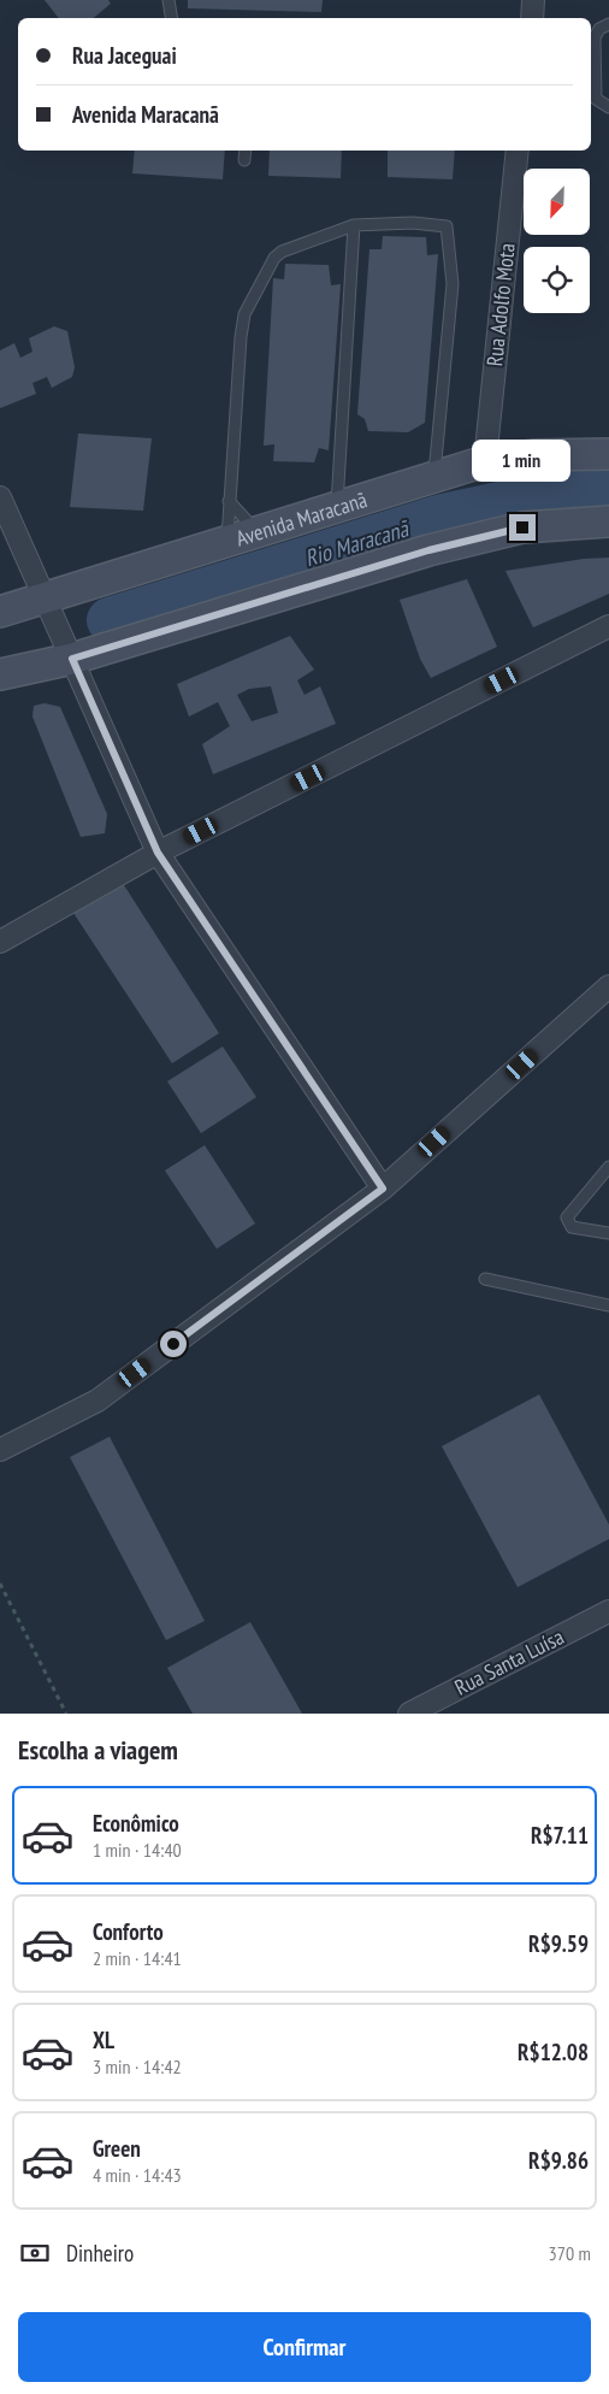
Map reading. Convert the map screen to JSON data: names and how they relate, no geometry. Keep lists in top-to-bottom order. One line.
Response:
{"streets":{"main road":["Avenida Maracanã"],"street":["Rua Adolfo Mota","Rua Santa Luísa"]},"crossings":[["Rua Adolfo Mota","Avenida Maracanã"]],"water":["Rio Maracanã"],"north":"bottom left","page":{"banner":["Rua Jaceguai","Avenida Maracanã"],"bubble":"1 min","heading":"Escolha a viagem","list":[{"name":"Econômico","note":"1 min · 14:40","value":"R$7.11"},{"name":"Conforto","note":"2 min · 14:41","value":"R$9.59"},{"name":"XL","note":"3 min · 14:42","value":"R$12.08"},{"name":"Green","note":"4 min · 14:43","value":"R$9.86"}],"pay":["Dinheiro","370 m"],"buttons":"Confirmar"}}
